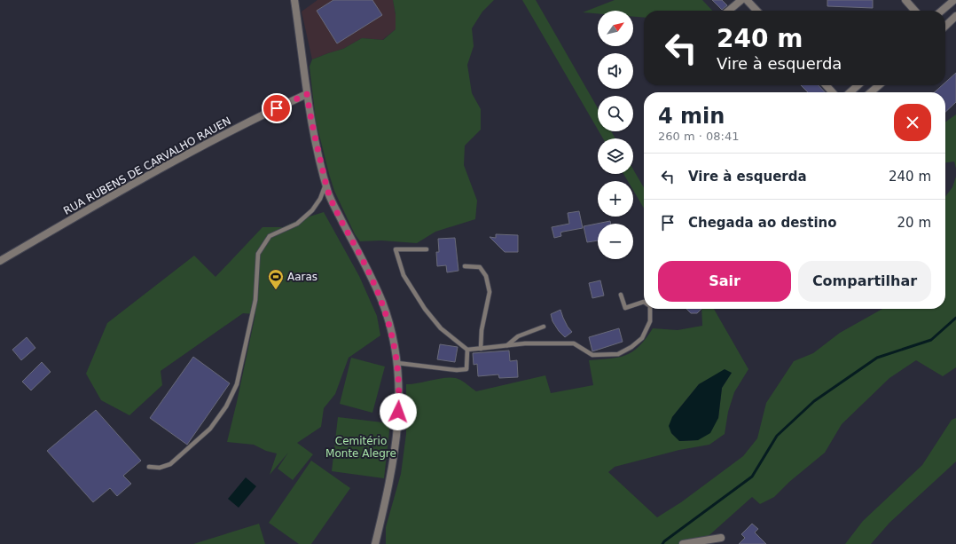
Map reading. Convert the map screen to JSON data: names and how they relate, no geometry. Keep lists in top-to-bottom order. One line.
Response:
{"streets":{"street":["RUA RUBENS DE CARVALHO RAUEN"]},"parks":["Cemitério Monte Alegre"],"places":{"sports":["Aaras"]},"north":"top right","page":{"map_buttons":["+","−"],"turn":["240 m","Vire à esquerda"],"heading":["4 min","260 m · 08:41"],"list":[{"name":"Vire à esquerda","value":"240 m"},{"name":"Chegada ao destino","value":"20 m"}],"buttons":["Sair","Compartilhar"]}}
